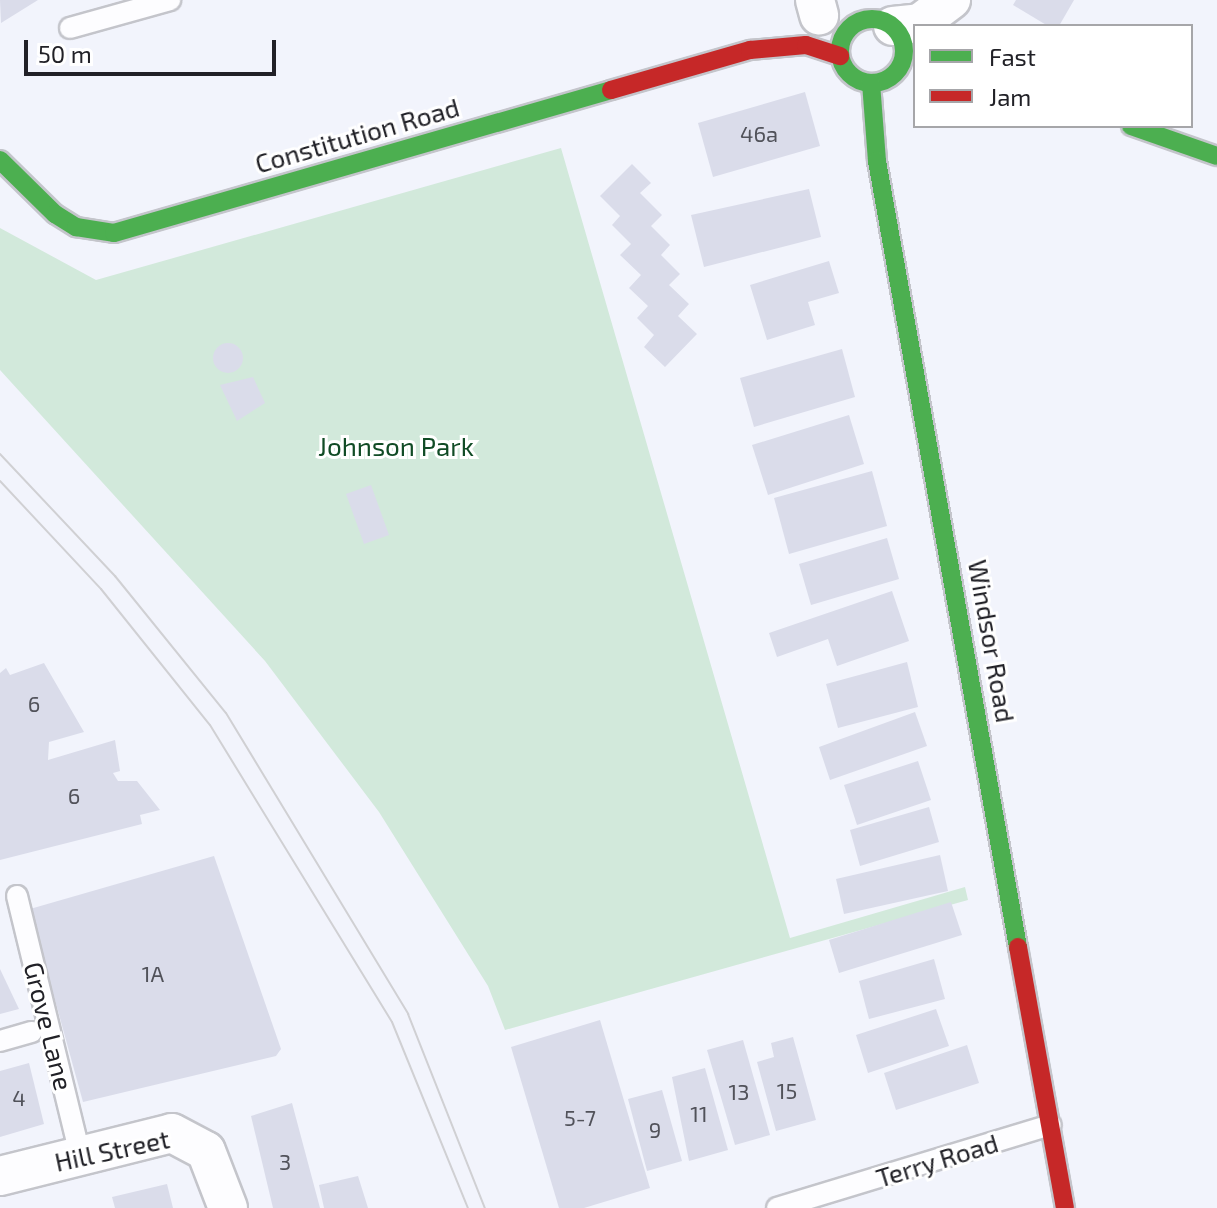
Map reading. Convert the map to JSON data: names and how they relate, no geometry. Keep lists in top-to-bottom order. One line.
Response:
{"streets":{"street":["Constitution Road","Windsor Road","Hill Street"],"lane":["Grove Lane","Terry Road"]},"crossings":[["Constitution Road","Windsor Road"],["Windsor Road","Terry Road"],["Grove Lane","Hill Street"]],"parks":["Johnson Park"],"house_numbers":["46a","6","6","1A","15","13","4","11","5-7","9","3"],"legend":["Fast","Jam"],"scale_bar":"50 m"}
